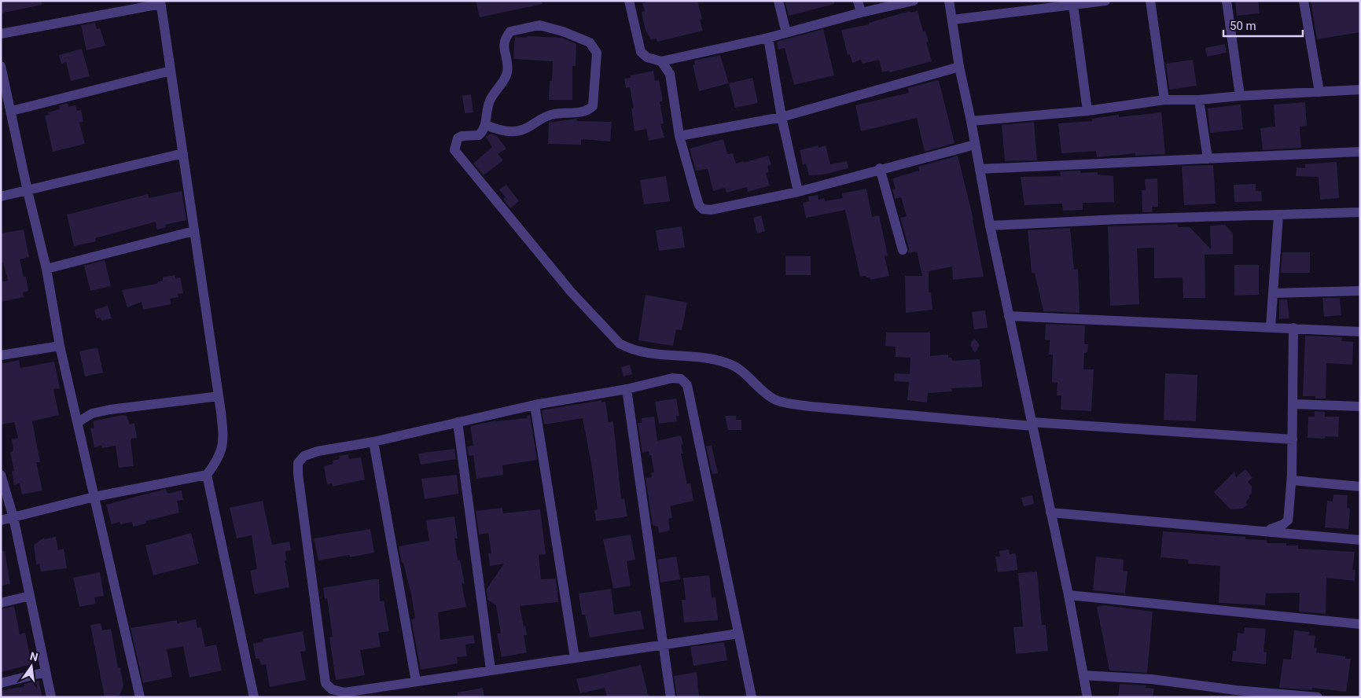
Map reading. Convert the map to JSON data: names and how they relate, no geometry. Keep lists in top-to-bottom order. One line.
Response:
{"scale_bar":"50 m","north":"top"}
